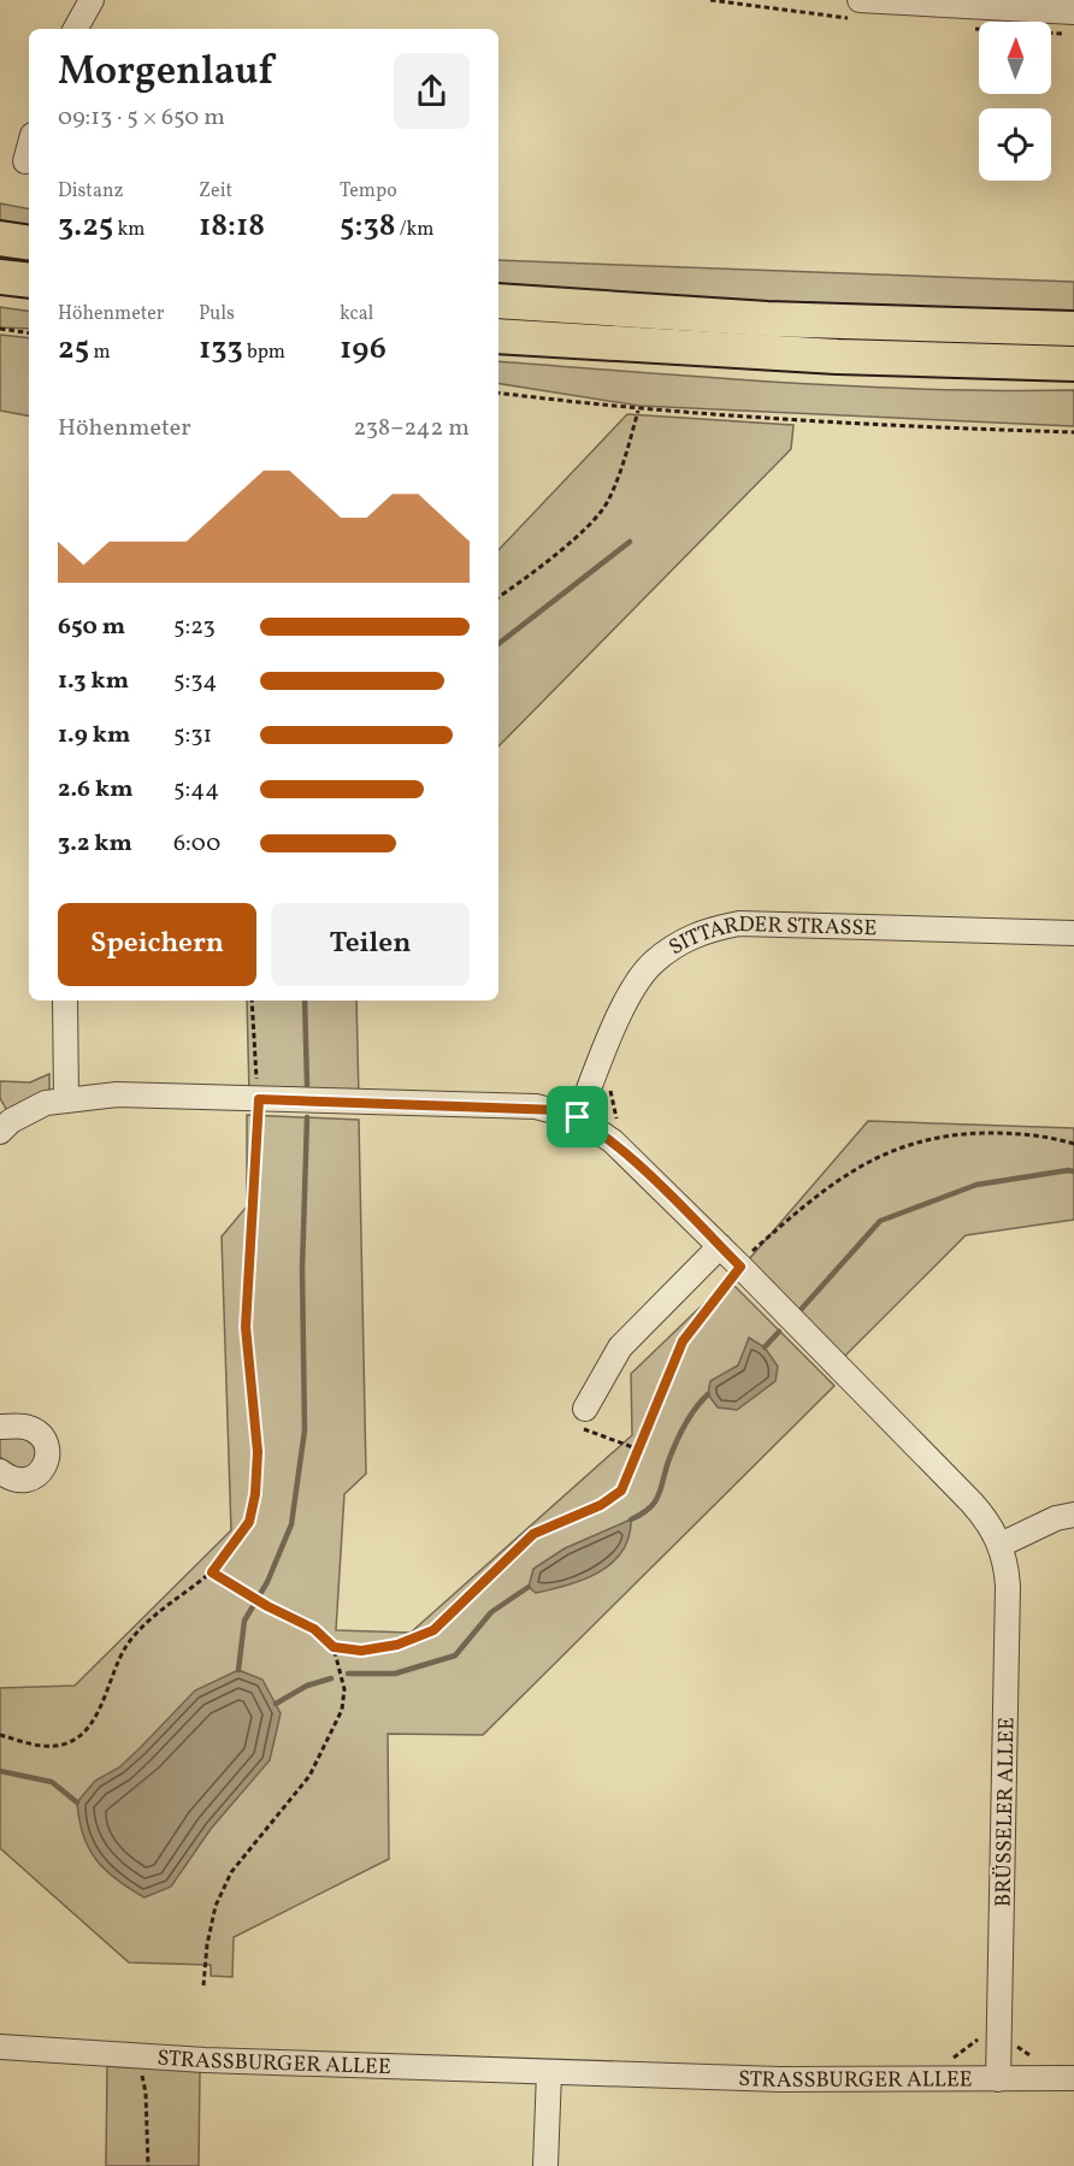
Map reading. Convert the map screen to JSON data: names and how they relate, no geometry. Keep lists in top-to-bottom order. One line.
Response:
{"streets":{"street":["SITTARDER STRASSE","BRÜSSELER ALLEE","STRASSBURGER ALLEE"]},"crossings":[["SITTARDER STRASSE","BRÜSSELER ALLEE"],["BRÜSSELER ALLEE","STRASSBURGER ALLEE"]],"north":"top","page":{"heading":["Morgenlauf","09:13 · 5 × 650 m"],"stats":[["Distanz","3.25 km"],["Zeit","18:18"],["Tempo","5:38 /km"],["Höhenmeter","25 m"],["Puls","133 bpm"],["kcal","196"]],"chart":["Höhenmeter","238–242 m"],"list":[{"name":"650 m","note":"5:23"},{"name":"1.3 km","note":"5:34"},{"name":"1.9 km","note":"5:31"},{"name":"2.6 km","note":"5:44"},{"name":"3.2 km","note":"6:00"}],"buttons":["Speichern","Teilen"]}}
